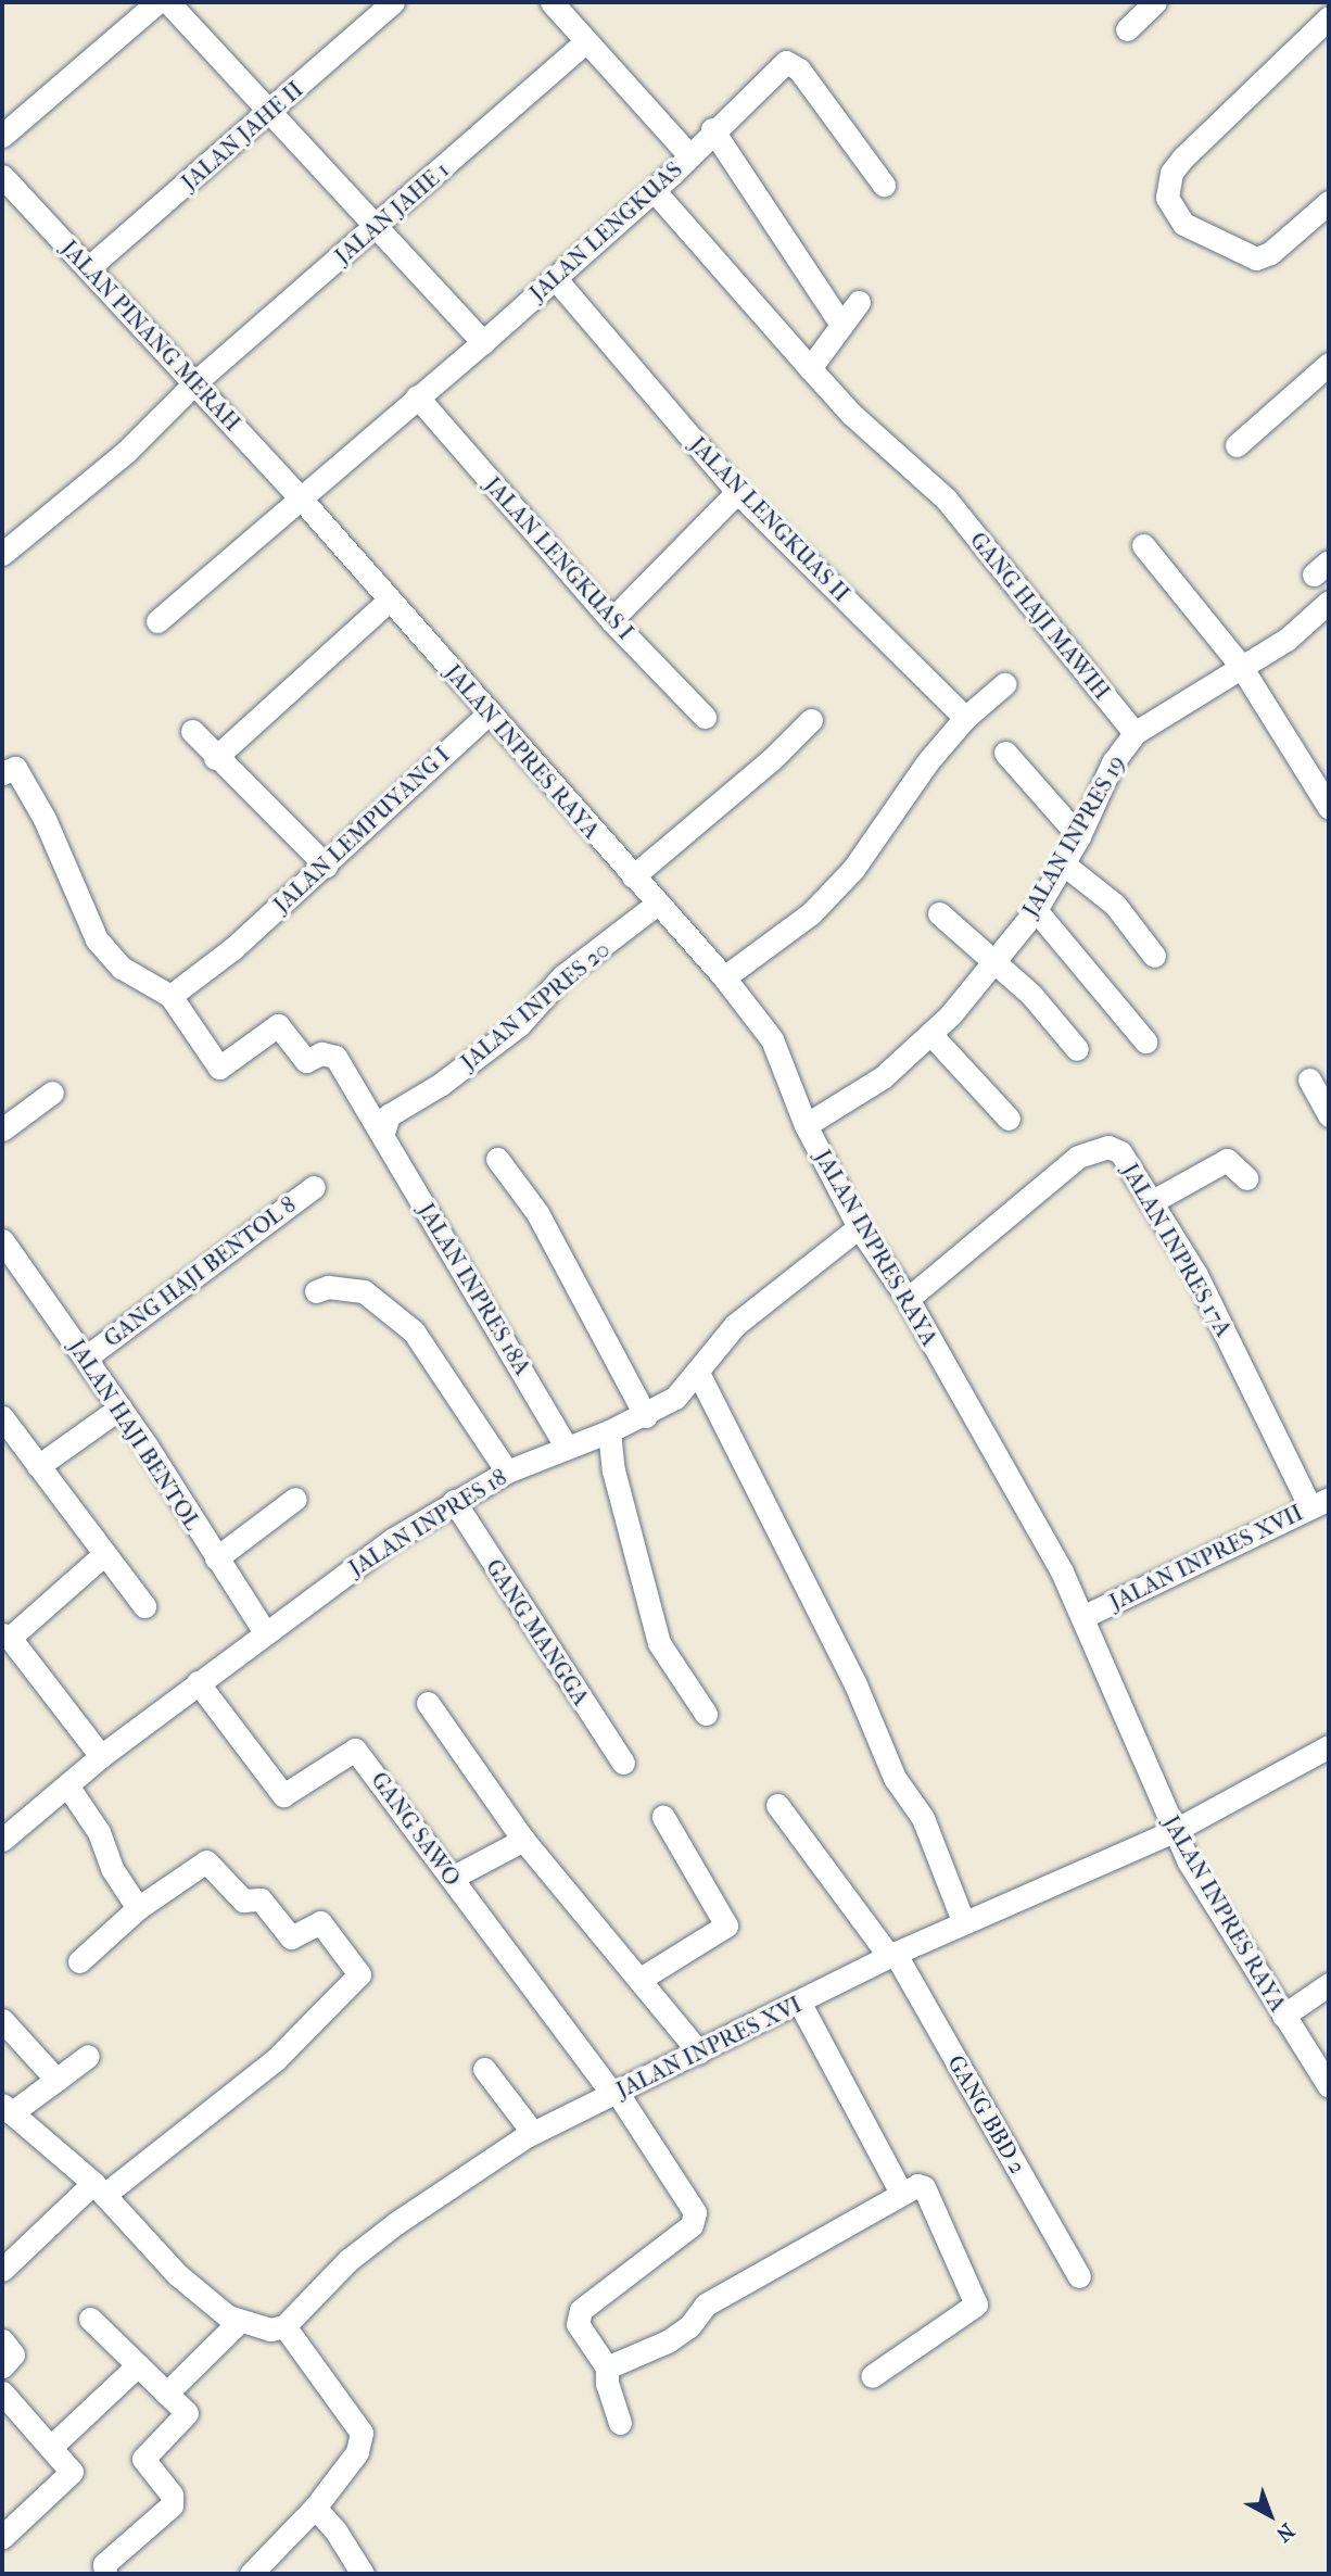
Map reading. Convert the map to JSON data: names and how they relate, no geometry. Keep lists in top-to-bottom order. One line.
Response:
{"streets":{"street":["JALAN JAHE II","JALAN JAHE 1","JALAN LENGKUAS","JALAN PINANG MERAH","JALAN LENGKUAS II","JALAN LENGKUAS I","GANG HAJI MAWIH","JALAN INPRES RAYA","JALAN LEMPUYANG I","JALAN INPRES 19","JALAN INPRES 20","JALAN INPRES 17A","GANG HAJI BENTOL 8","JALAN INPRES 18A","JALAN HAJI BENTOL","JALAN INPRES 18","JALAN INPRES XVII","GANG MANGGA","GANG SAWO","JALAN INPRES XVI","GANG BBD 2"]},"crossings":[["JALAN JAHE II","JALAN PINANG MERAH"],["JALAN JAHE 1","JALAN PINANG MERAH"],["JALAN LENGKUAS","JALAN PINANG MERAH"],["JALAN LENGKUAS","JALAN LENGKUAS II"],["JALAN LENGKUAS","JALAN LENGKUAS I"],["JALAN LENGKUAS","GANG HAJI MAWIH"],["JALAN LENGKUAS","JALAN INPRES RAYA"],["JALAN PINANG MERAH","JALAN INPRES RAYA"],["GANG HAJI MAWIH","JALAN INPRES 19"],["JALAN INPRES RAYA","JALAN LEMPUYANG I"],["JALAN INPRES RAYA","JALAN INPRES 19"],["JALAN INPRES RAYA","JALAN INPRES 20"],["JALAN INPRES RAYA","JALAN INPRES 17A"],["JALAN INPRES RAYA","JALAN INPRES 18"],["JALAN INPRES RAYA","JALAN INPRES XVII"],["JALAN INPRES RAYA","JALAN INPRES XVI"],["JALAN LEMPUYANG I","JALAN INPRES 18A"],["JALAN INPRES 20","JALAN INPRES 18A"],["JALAN INPRES 17A","JALAN INPRES XVII"],["GANG HAJI BENTOL 8","JALAN HAJI BENTOL"],["JALAN INPRES 18A","JALAN INPRES 18"],["JALAN HAJI BENTOL","JALAN INPRES 18"],["JALAN INPRES 18","GANG MANGGA"],["JALAN INPRES 18","GANG SAWO"],["GANG SAWO","JALAN INPRES XVI"],["JALAN INPRES XVI","GANG BBD 2"]],"north":"bottom right"}
